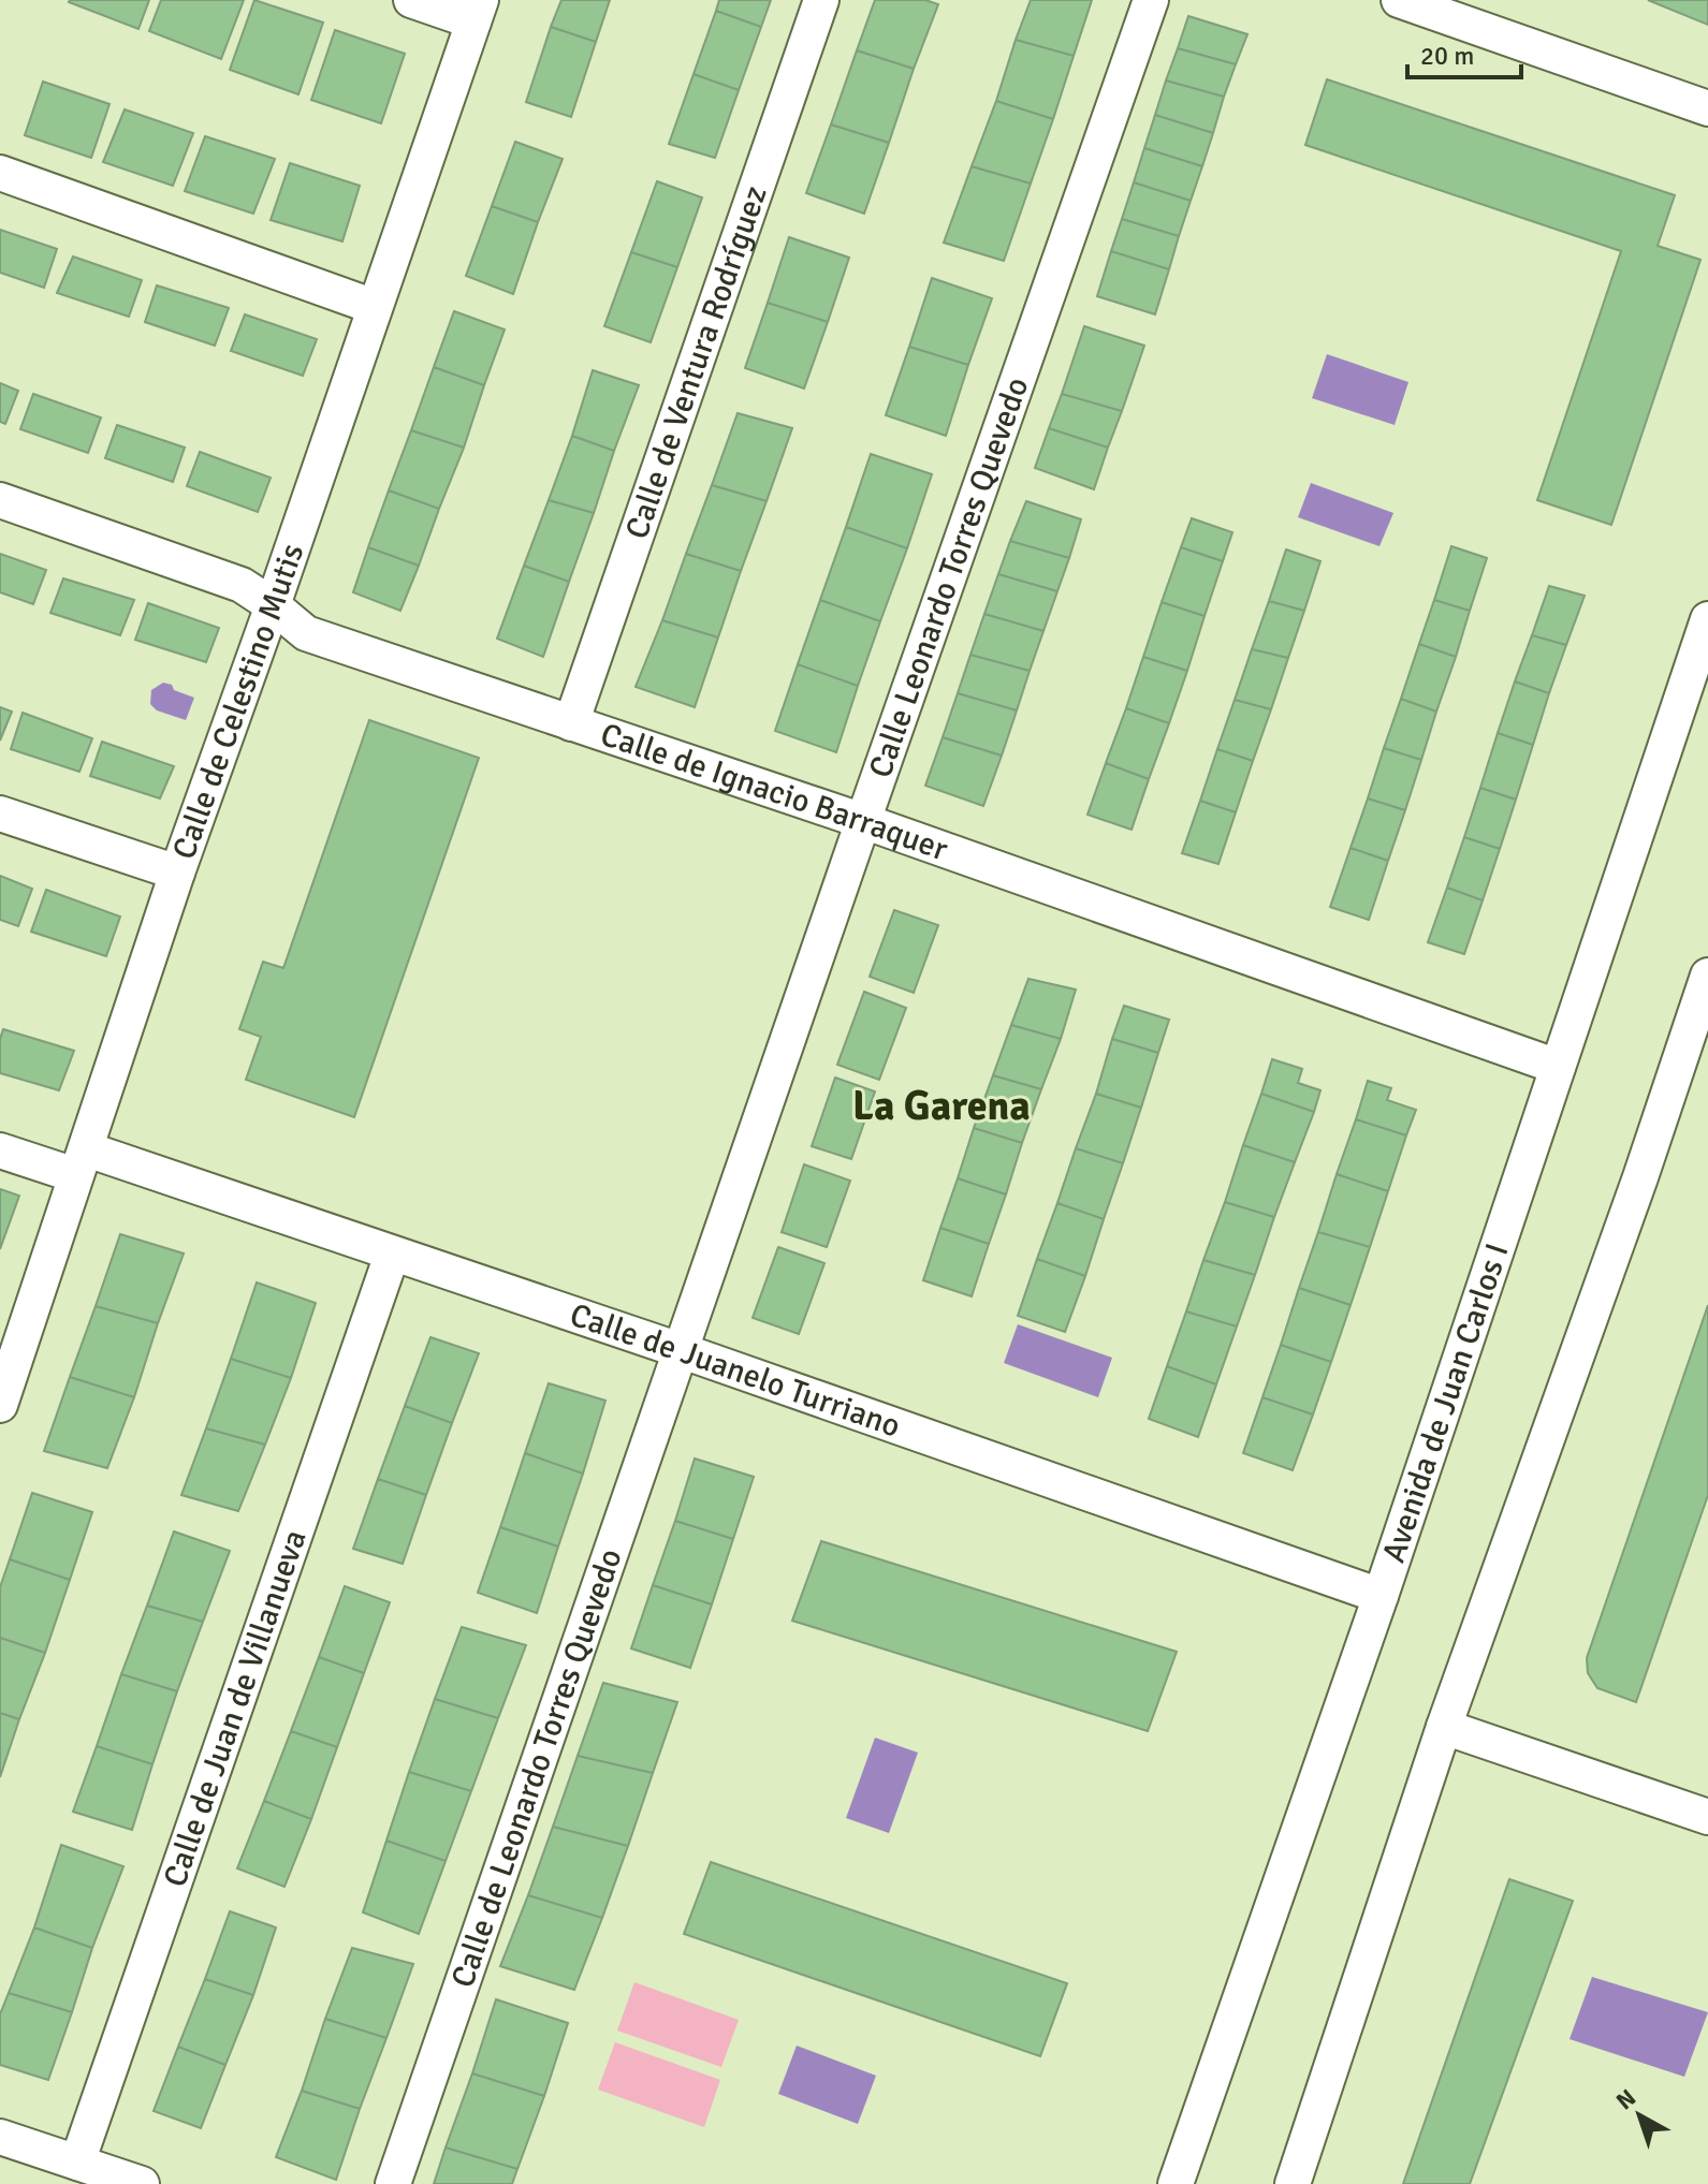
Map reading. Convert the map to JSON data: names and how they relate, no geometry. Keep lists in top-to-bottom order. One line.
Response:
{"streets":{"street":["Calle de Ventura Rodríguez","Calle Leonardo Torres Quevedo","Calle de Celestino Mutis","Calle de Ignacio Barraquer","Calle de Juanelo Turriano","Avenida de Juan Carlos I","Calle de Juan de Villanueva","Calle de Leonardo Torres Quevedo"]},"crossings":[["Calle de Ventura Rodríguez","Calle de Ignacio Barraquer"],["Calle Leonardo Torres Quevedo","Calle de Ignacio Barraquer"],["Calle Leonardo Torres Quevedo","Calle de Juanelo Turriano"],["Calle Leonardo Torres Quevedo","Calle de Leonardo Torres Quevedo"],["Calle de Celestino Mutis","Calle de Ignacio Barraquer"],["Calle de Celestino Mutis","Calle de Juanelo Turriano"],["Calle de Ignacio Barraquer","Avenida de Juan Carlos I"],["Calle de Juanelo Turriano","Avenida de Juan Carlos I"],["Calle de Juanelo Turriano","Calle de Juan de Villanueva"],["Calle de Juanelo Turriano","Calle de Leonardo Torres Quevedo"]],"districts":["La Garena"],"scale_bar":"20 m","north":"top left"}
